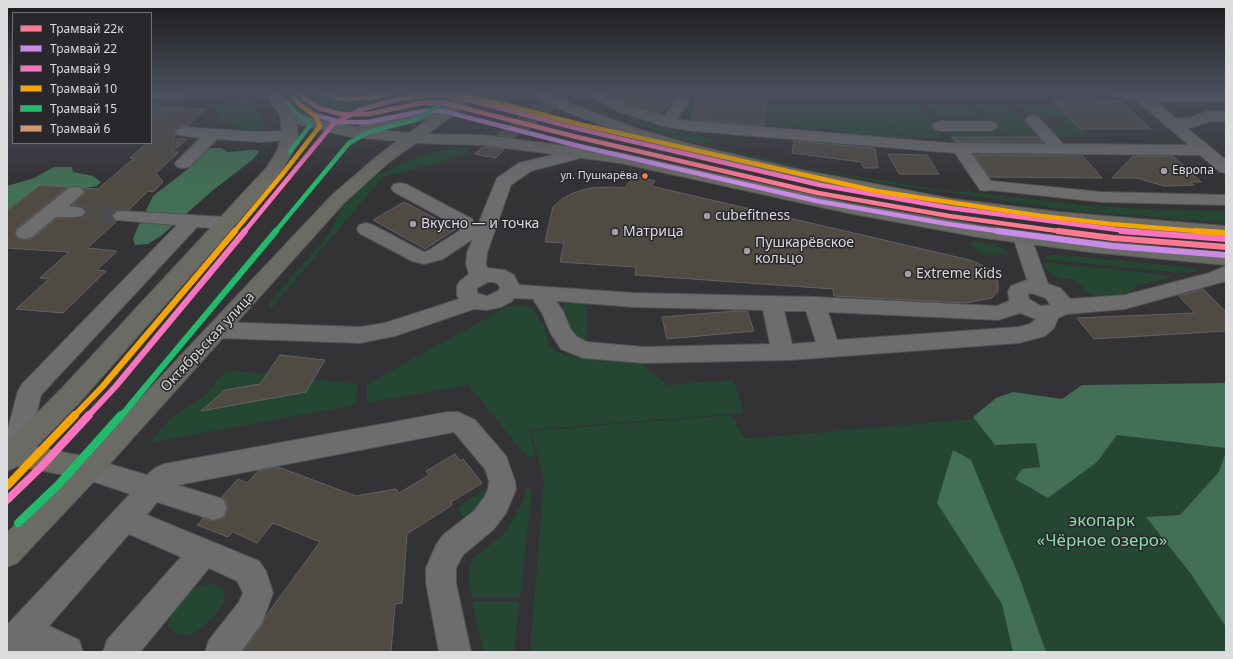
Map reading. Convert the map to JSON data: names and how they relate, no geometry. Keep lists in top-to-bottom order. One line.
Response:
{"streets":{"main road":["Октябрьская улица"]},"parks":["экопарк «Чёрное озеро»"],"places":["Европа","ул. Пушкарёва","cubefitness","Вкусно — и точка","Матрица","Пушкарёвское кольцо","Extreme Kids"],"lines":["tram line 22к","tram line 22","tram line 9","tram line 10","tram line 15"],"legend":["Трамвай 22к","Трамвай 22","Трамвай 9","Трамвай 10","Трамвай 15","Трамвай 6"]}
